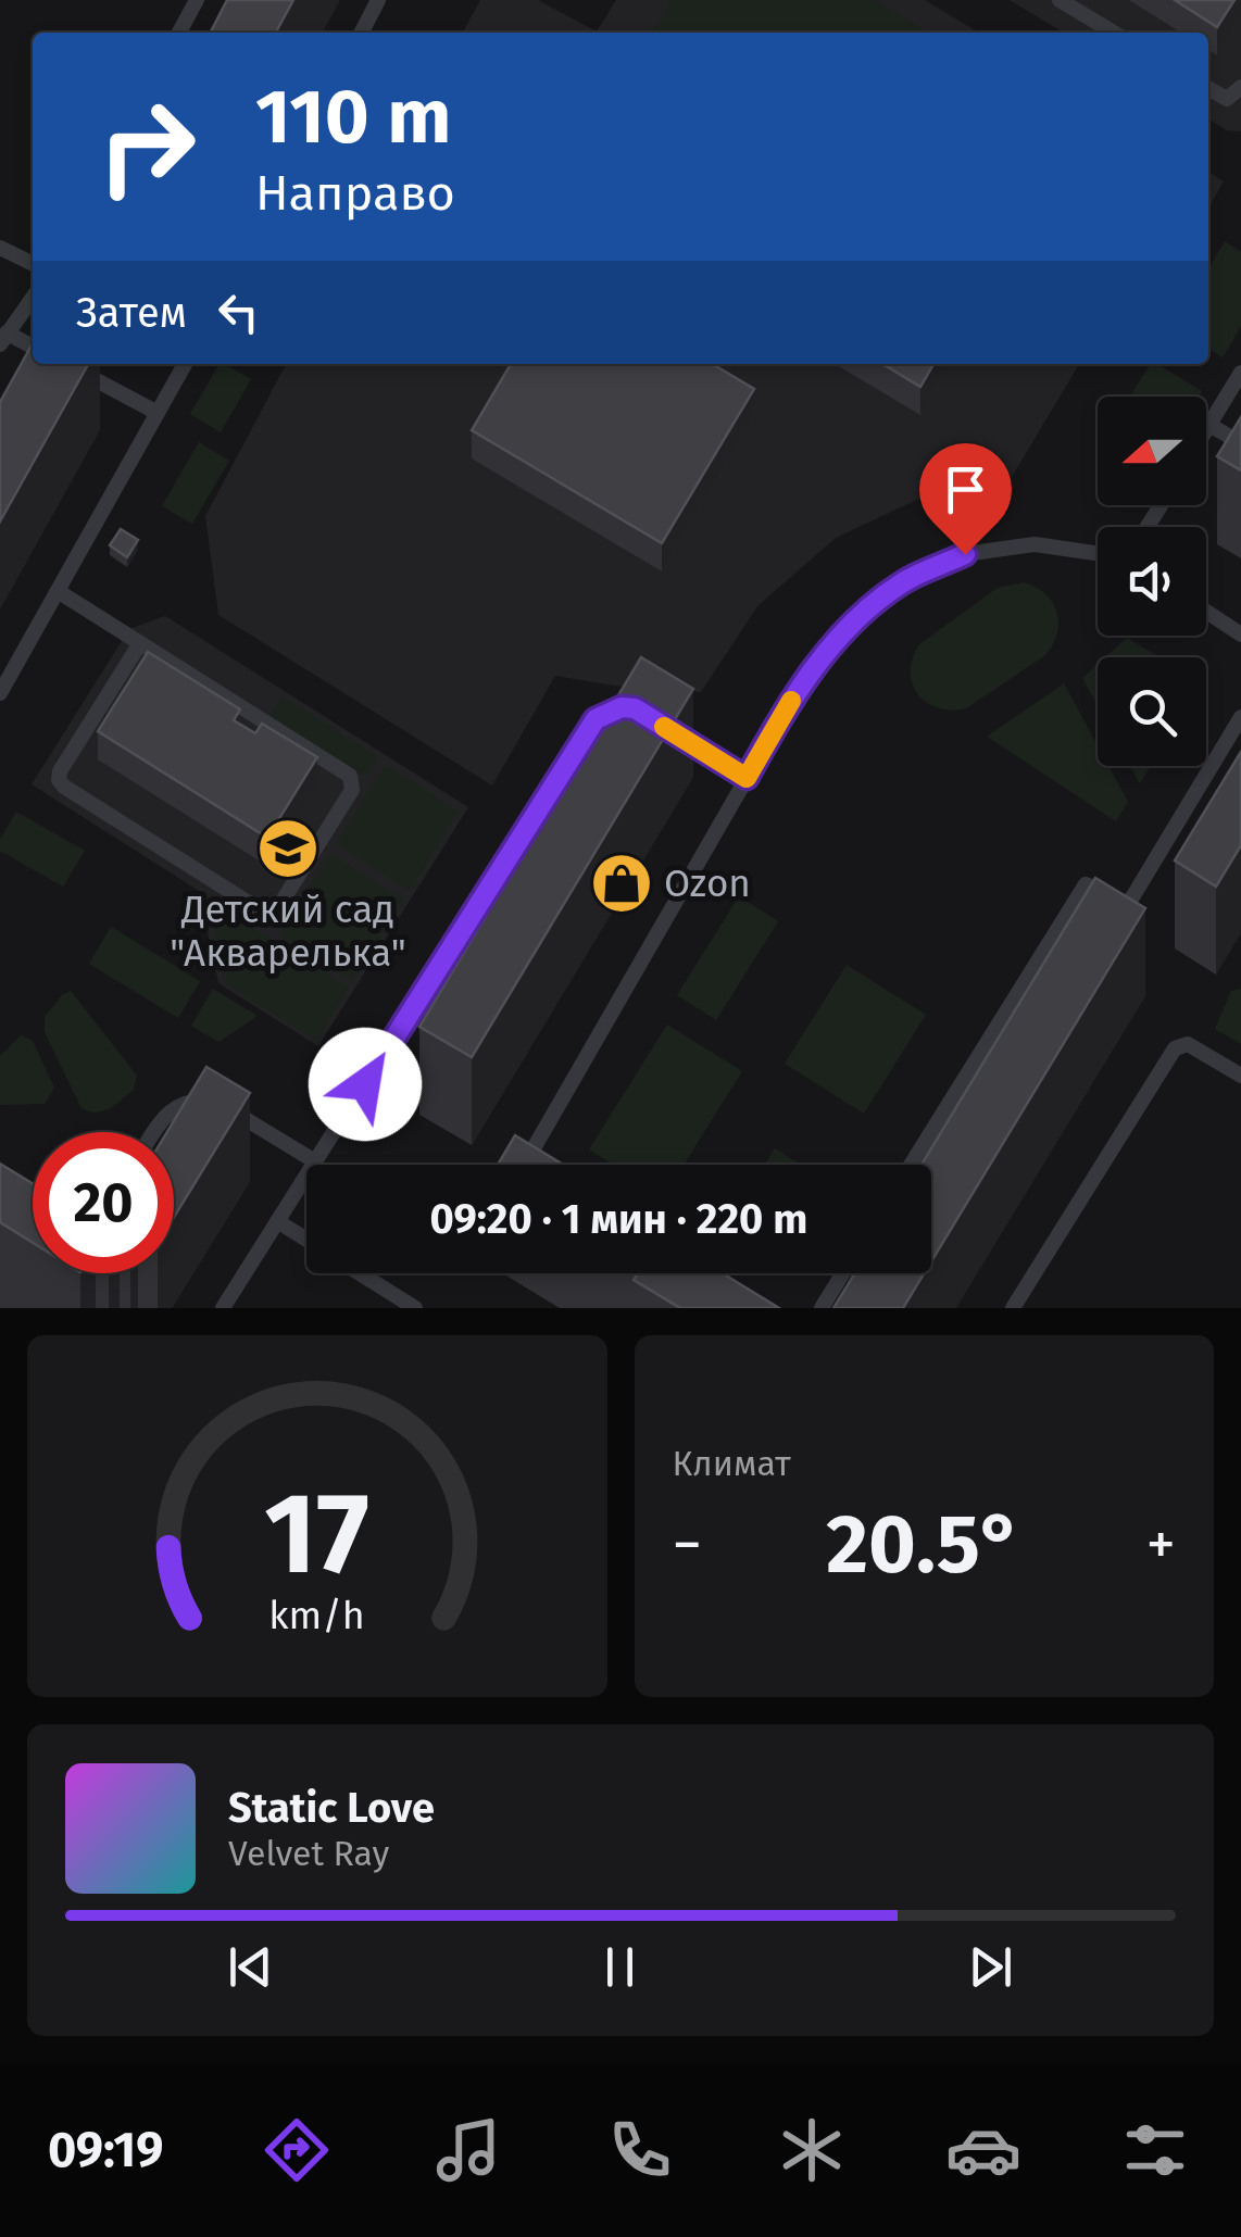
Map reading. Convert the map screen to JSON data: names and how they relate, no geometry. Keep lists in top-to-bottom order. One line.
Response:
{"places":{"school or university":["Детский сад \"Акварелька\""],"shop":["Ozon"]},"north":"left","page":{"turn":["110 m","Направо"],"then":"Затем","limit":"20","trip":"09:20 · 1 мин · 220 m","tile":"Климат","heat":["−","20.5°","+"],"song":["Static Love","Velvet Ray"],"tabs":"09:19","gauge":["17","km/h"]}}
